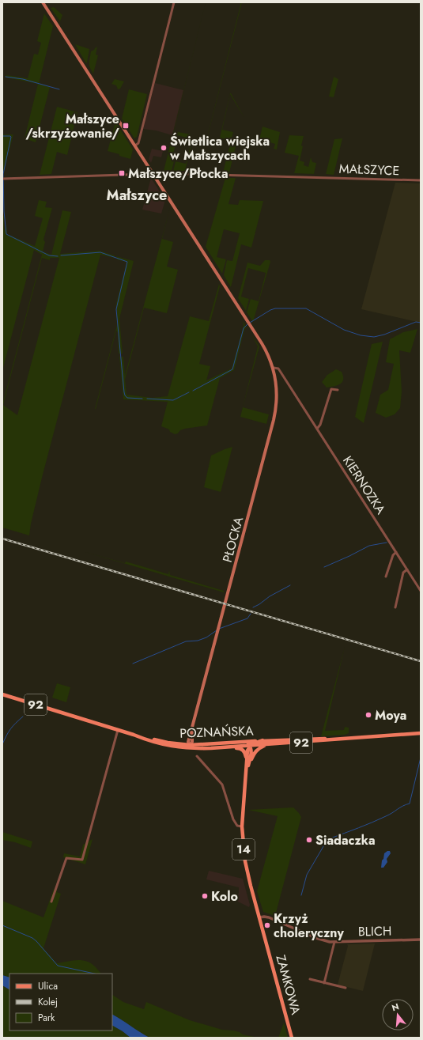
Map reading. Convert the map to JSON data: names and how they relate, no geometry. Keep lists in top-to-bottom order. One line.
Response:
{"streets":{"main road":["PŁOCKA","92","POZNAŃSKA","14","ZAMKOWA"],"street":["MAŁSZYCE","KIERNOZKA","BLICH"]},"crossings":[["MAŁSZYCE","PŁOCKA"],["KIERNOZKA","PŁOCKA"],["PŁOCKA","POZNAŃSKA"],["POZNAŃSKA","ZAMKOWA"],["BLICH","ZAMKOWA"]],"districts":["Małszyce"],"places":{"transit":["Małszyce /skrzyżowanie/","Małszyce/Płocka"],"other":["Świetlica wiejska w Małszycach","Moya","Siadaczka","Kolo","Krzyż choleryczny"]},"legend":["Ulica","Kolej","Park"],"north":"top"}
